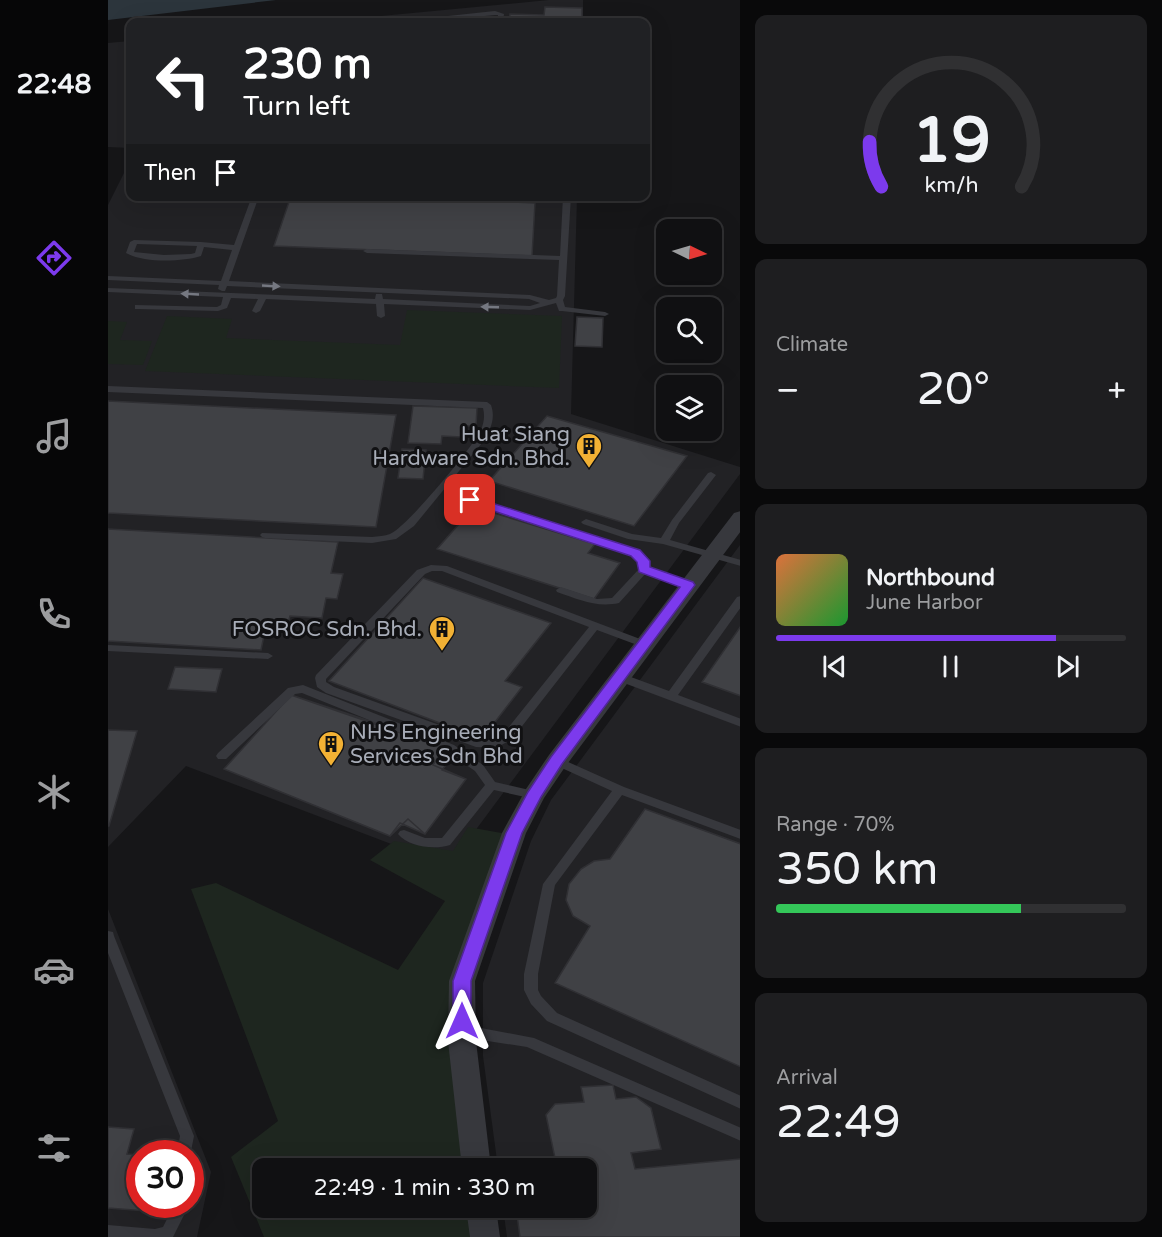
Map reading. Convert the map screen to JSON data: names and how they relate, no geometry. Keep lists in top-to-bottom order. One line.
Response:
{"places":{"building":["Huat Siang Hardware Sdn. Bhd.","FOSROC Sdn. Bhd.","NHS Engineering Services Sdn Bhd"]},"north":"right","page":{"tabs":"22:48","turn":["230 m","Turn left"],"then":"Then","tile":["Climate",["Range · 70%","350 km"],["Arrival","22:49"]],"heat":["−","20°","+"],"song":["Northbound","June Harbor"],"limit":"30","trip":"22:49 · 1 min · 330 m","gauge":["19","km/h"]}}
